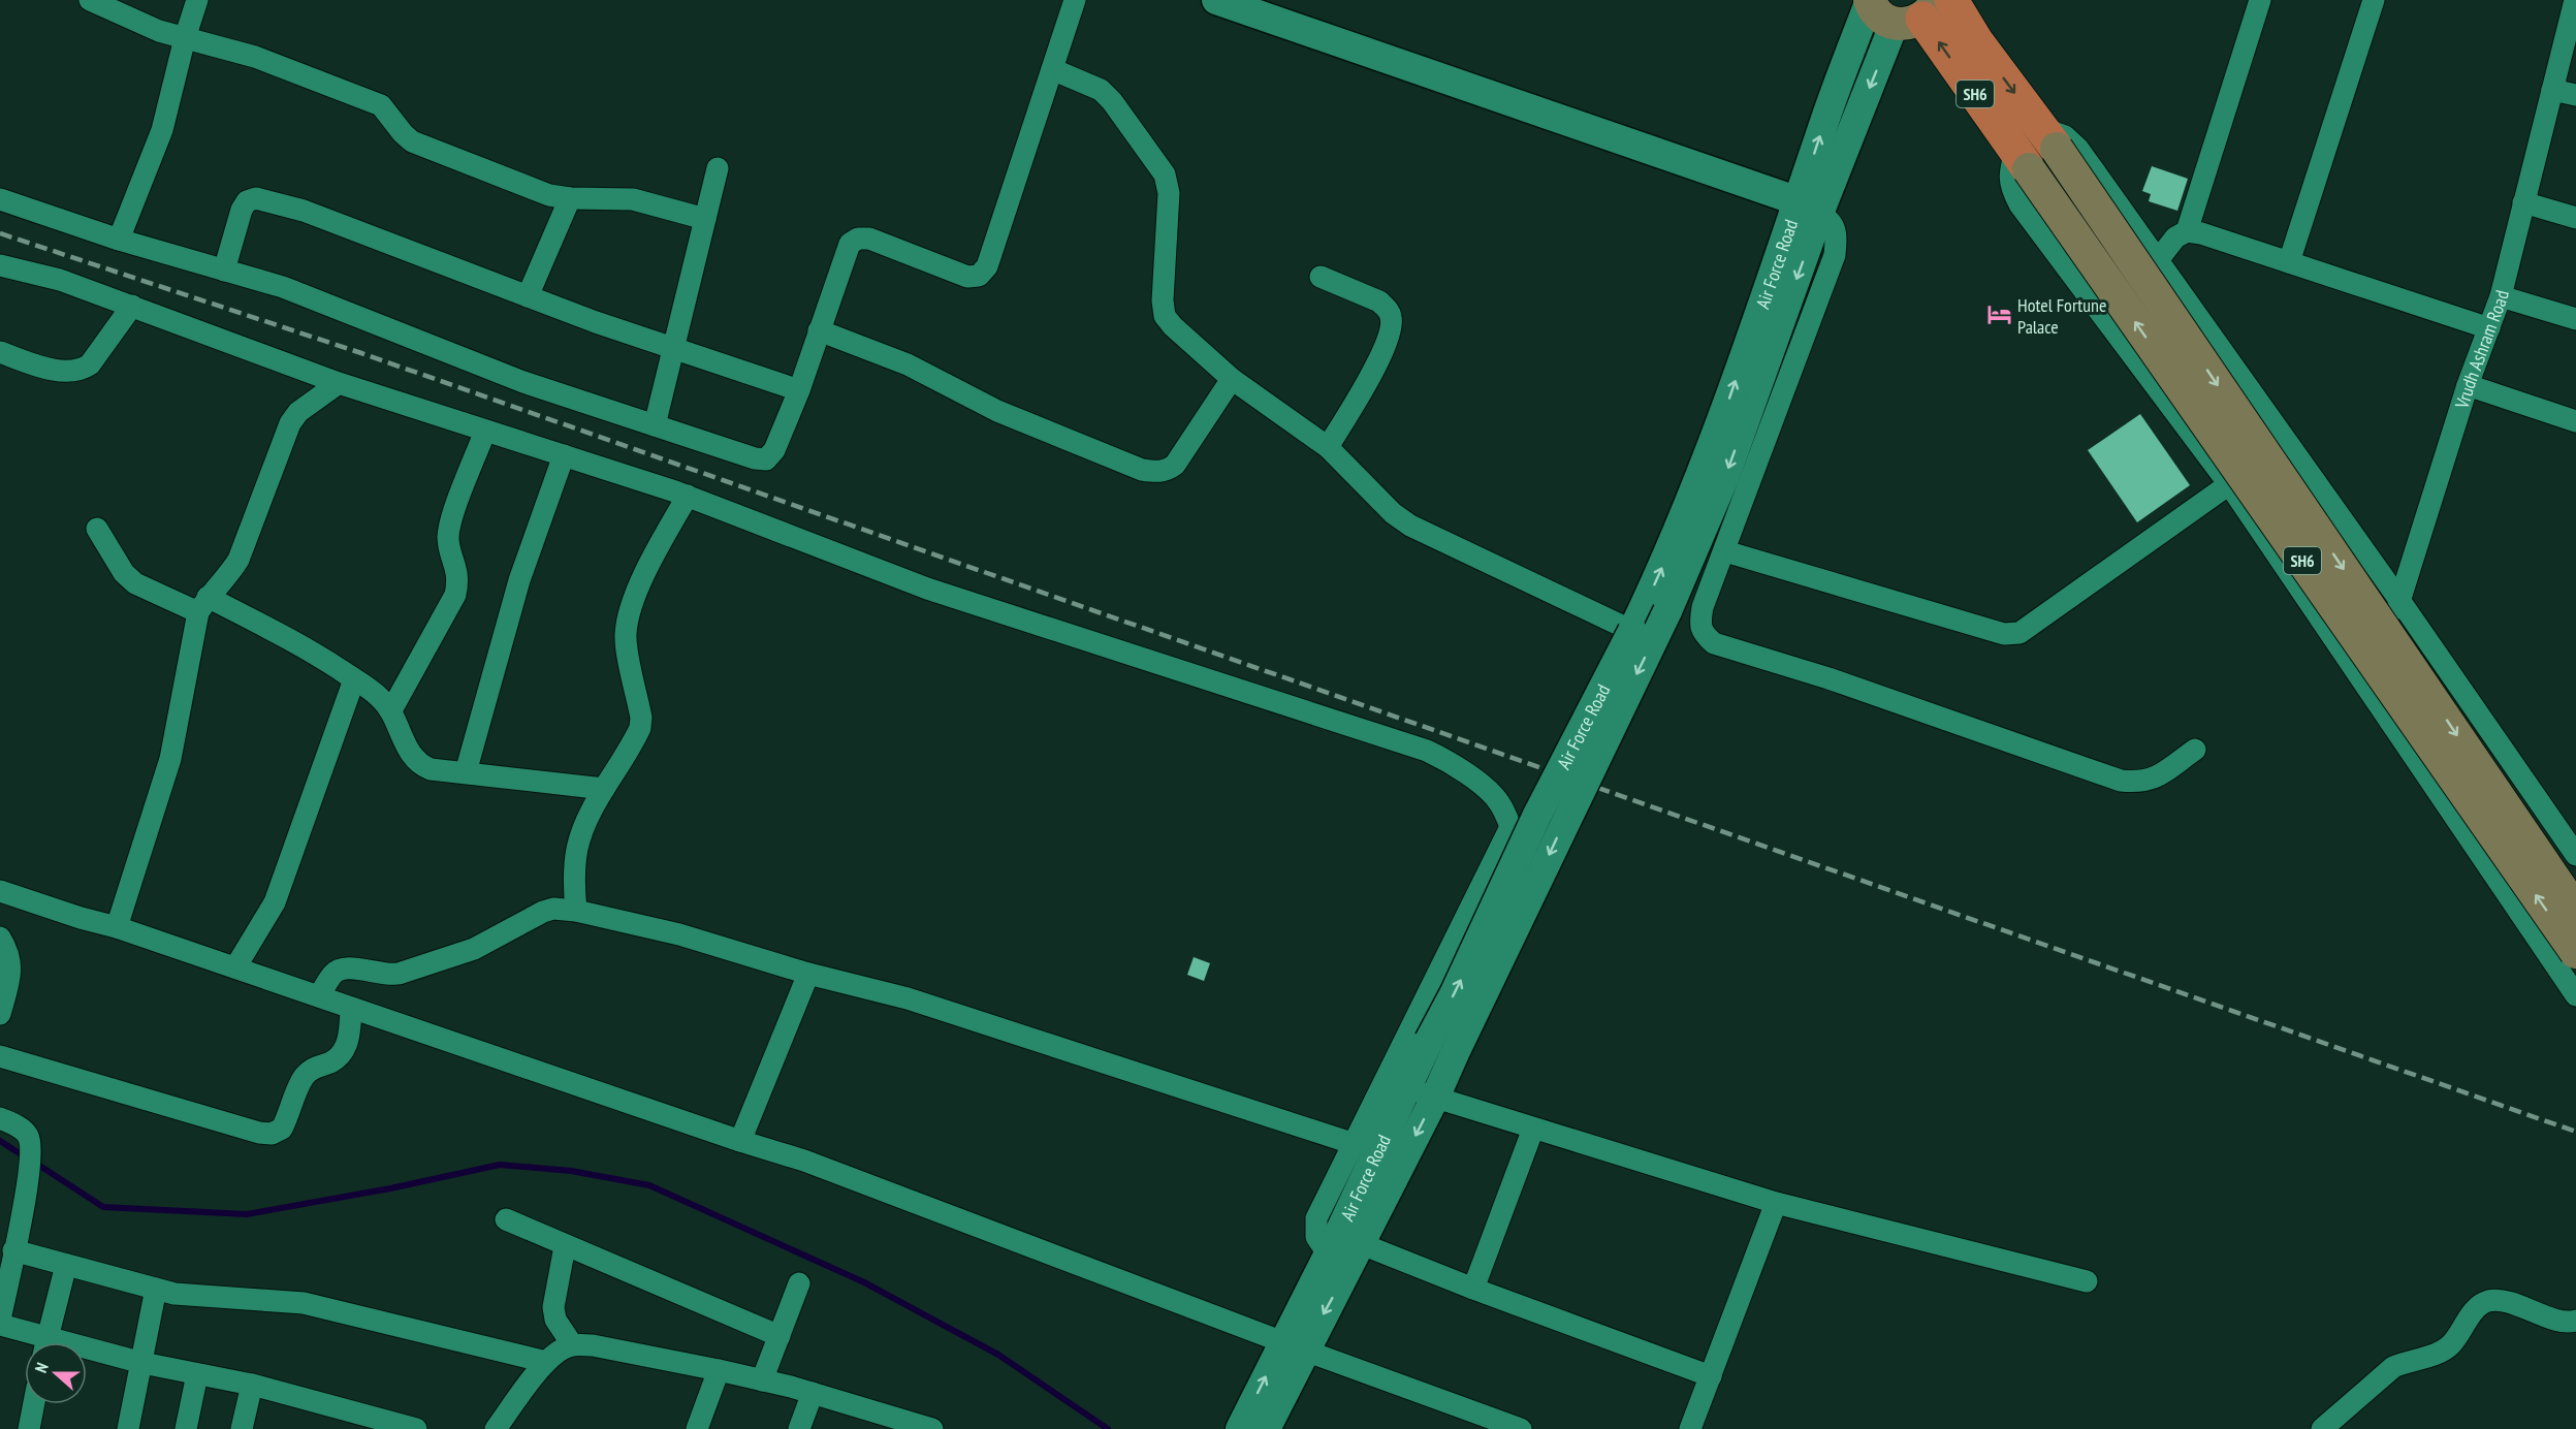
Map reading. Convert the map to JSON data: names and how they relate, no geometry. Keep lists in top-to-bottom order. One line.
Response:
{"streets":{"highway":["SH6"],"street":["Air Force Road","Vrudh Ashram Road"]},"crossings":[["SH6","Air Force Road"]],"places":{"hotel":["Hotel Fortune Palace"]},"north":"left"}
